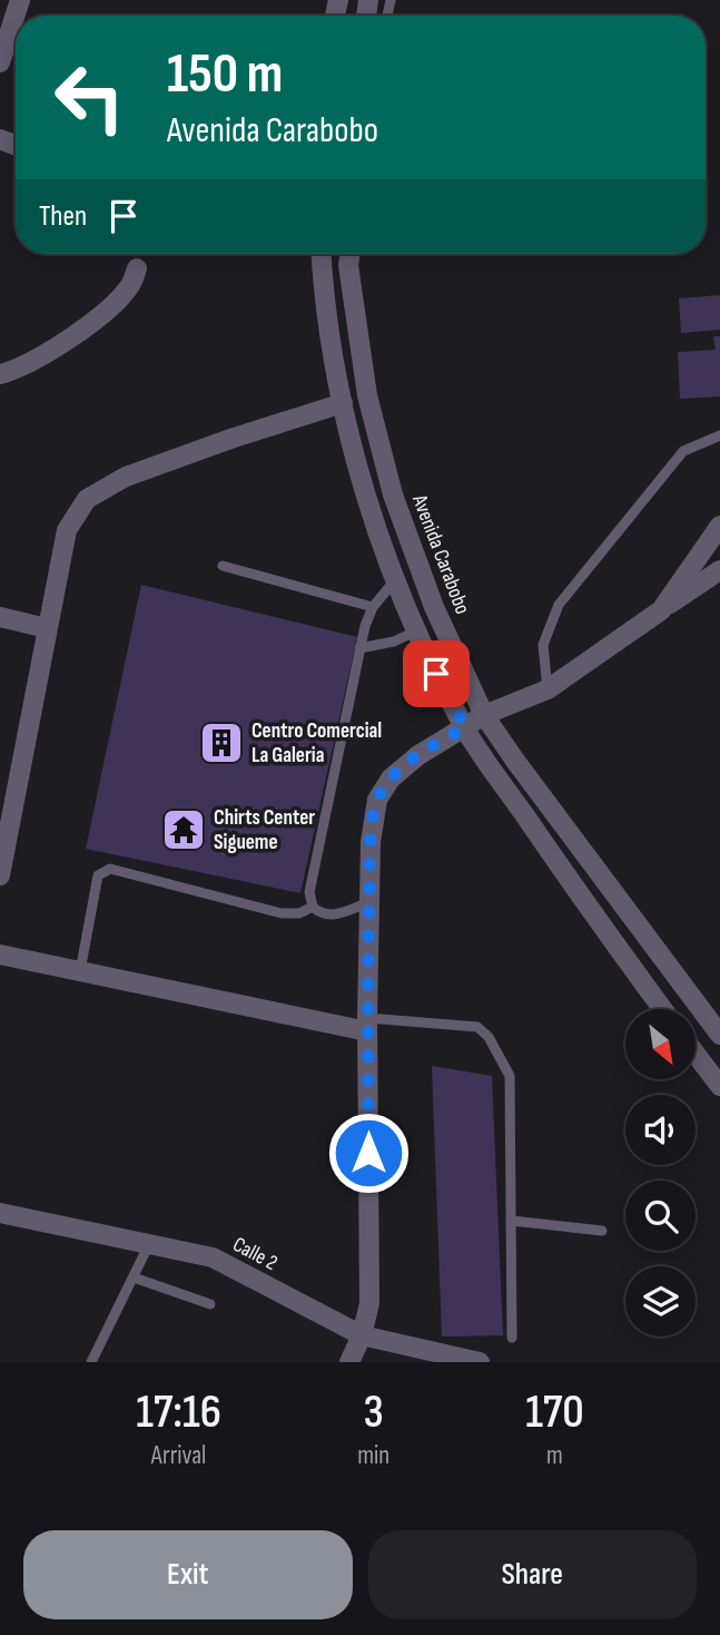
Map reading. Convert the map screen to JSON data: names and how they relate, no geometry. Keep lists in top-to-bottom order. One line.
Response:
{"streets":{"street":["Avenida Carabobo","Calle 2"]},"places":{"building":["Centro Comercial La Galeria"],"temple":["Chirts Center Sigueme"]},"north":"bottom right","page":{"turn":["150 m","Avenida Carabobo"],"then":"Then","eta":["17:16","Arrival","3","min","170","m"],"buttons":["Exit","Share"]}}
